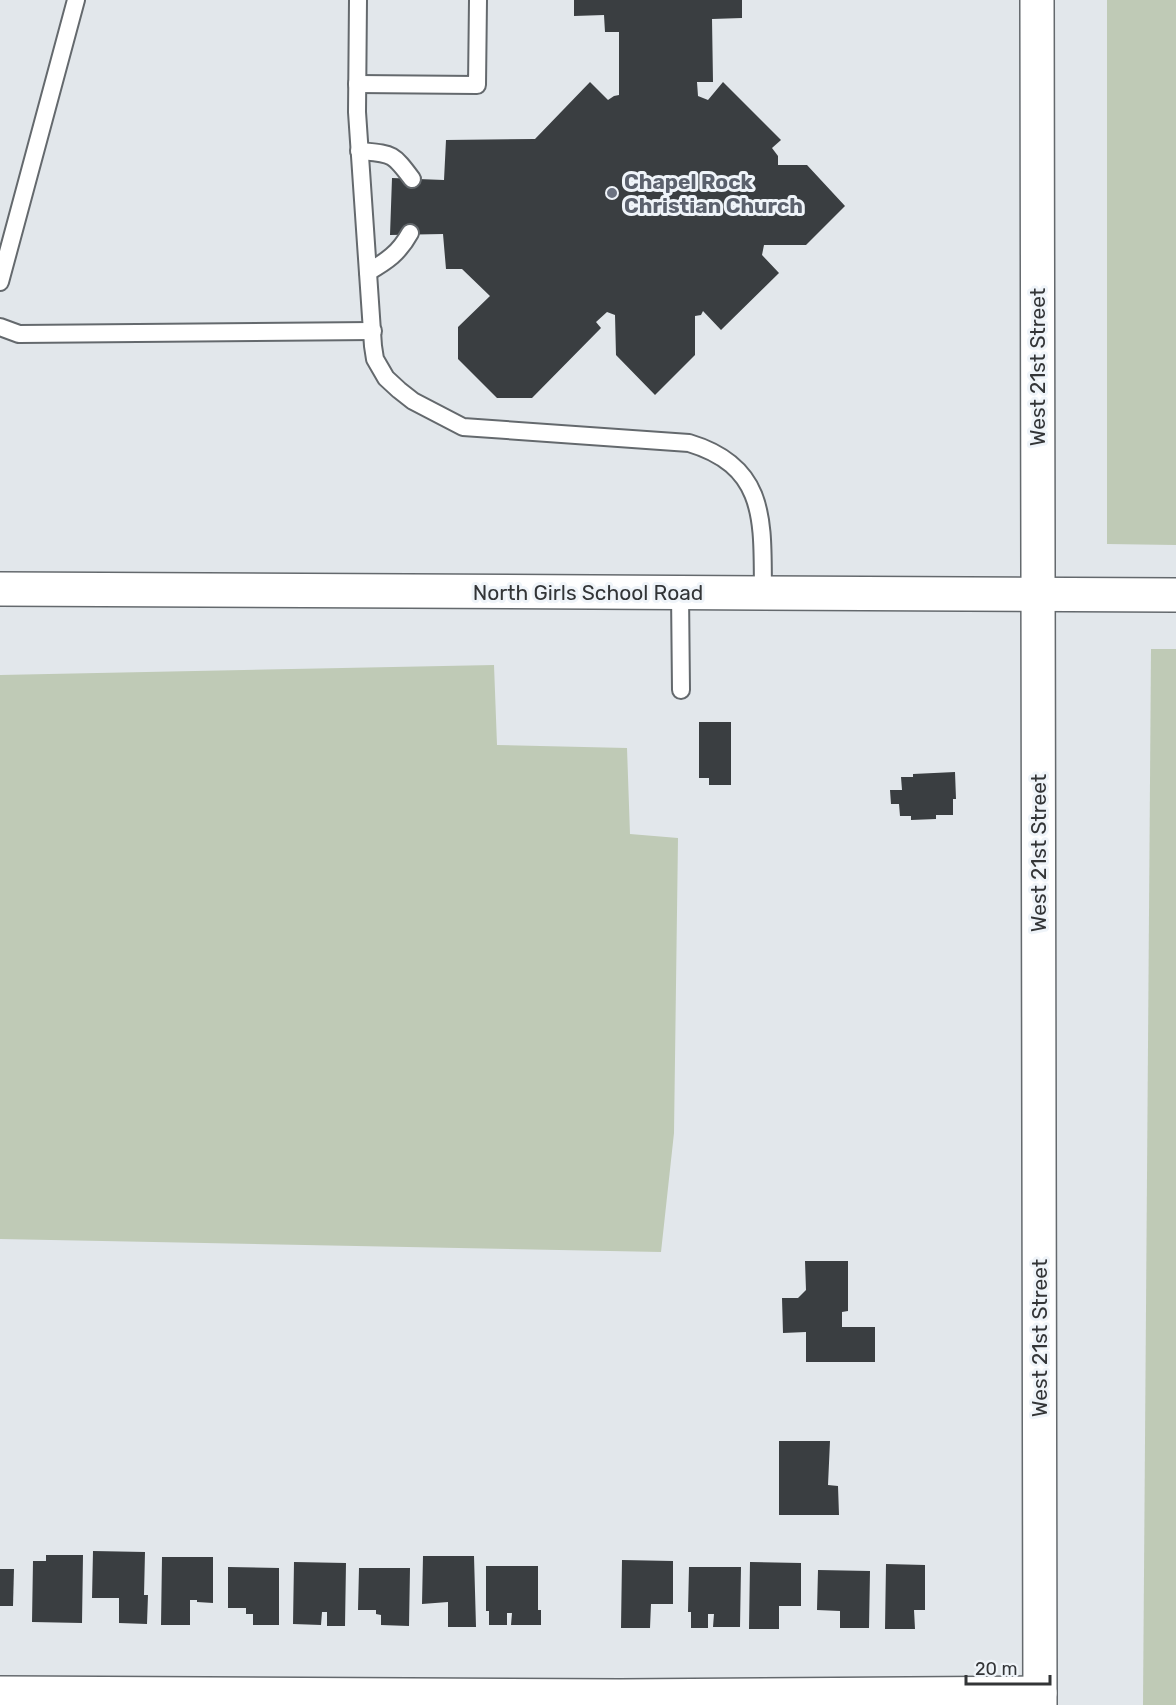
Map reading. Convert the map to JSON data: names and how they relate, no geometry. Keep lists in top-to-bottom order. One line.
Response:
{"streets":{"street":["West 21st Street","North Girls School Road"]},"crossings":[["West 21st Street","North Girls School Road"]],"places":["Chapel Rock Christian Church"],"scale_bar":"20 m"}
